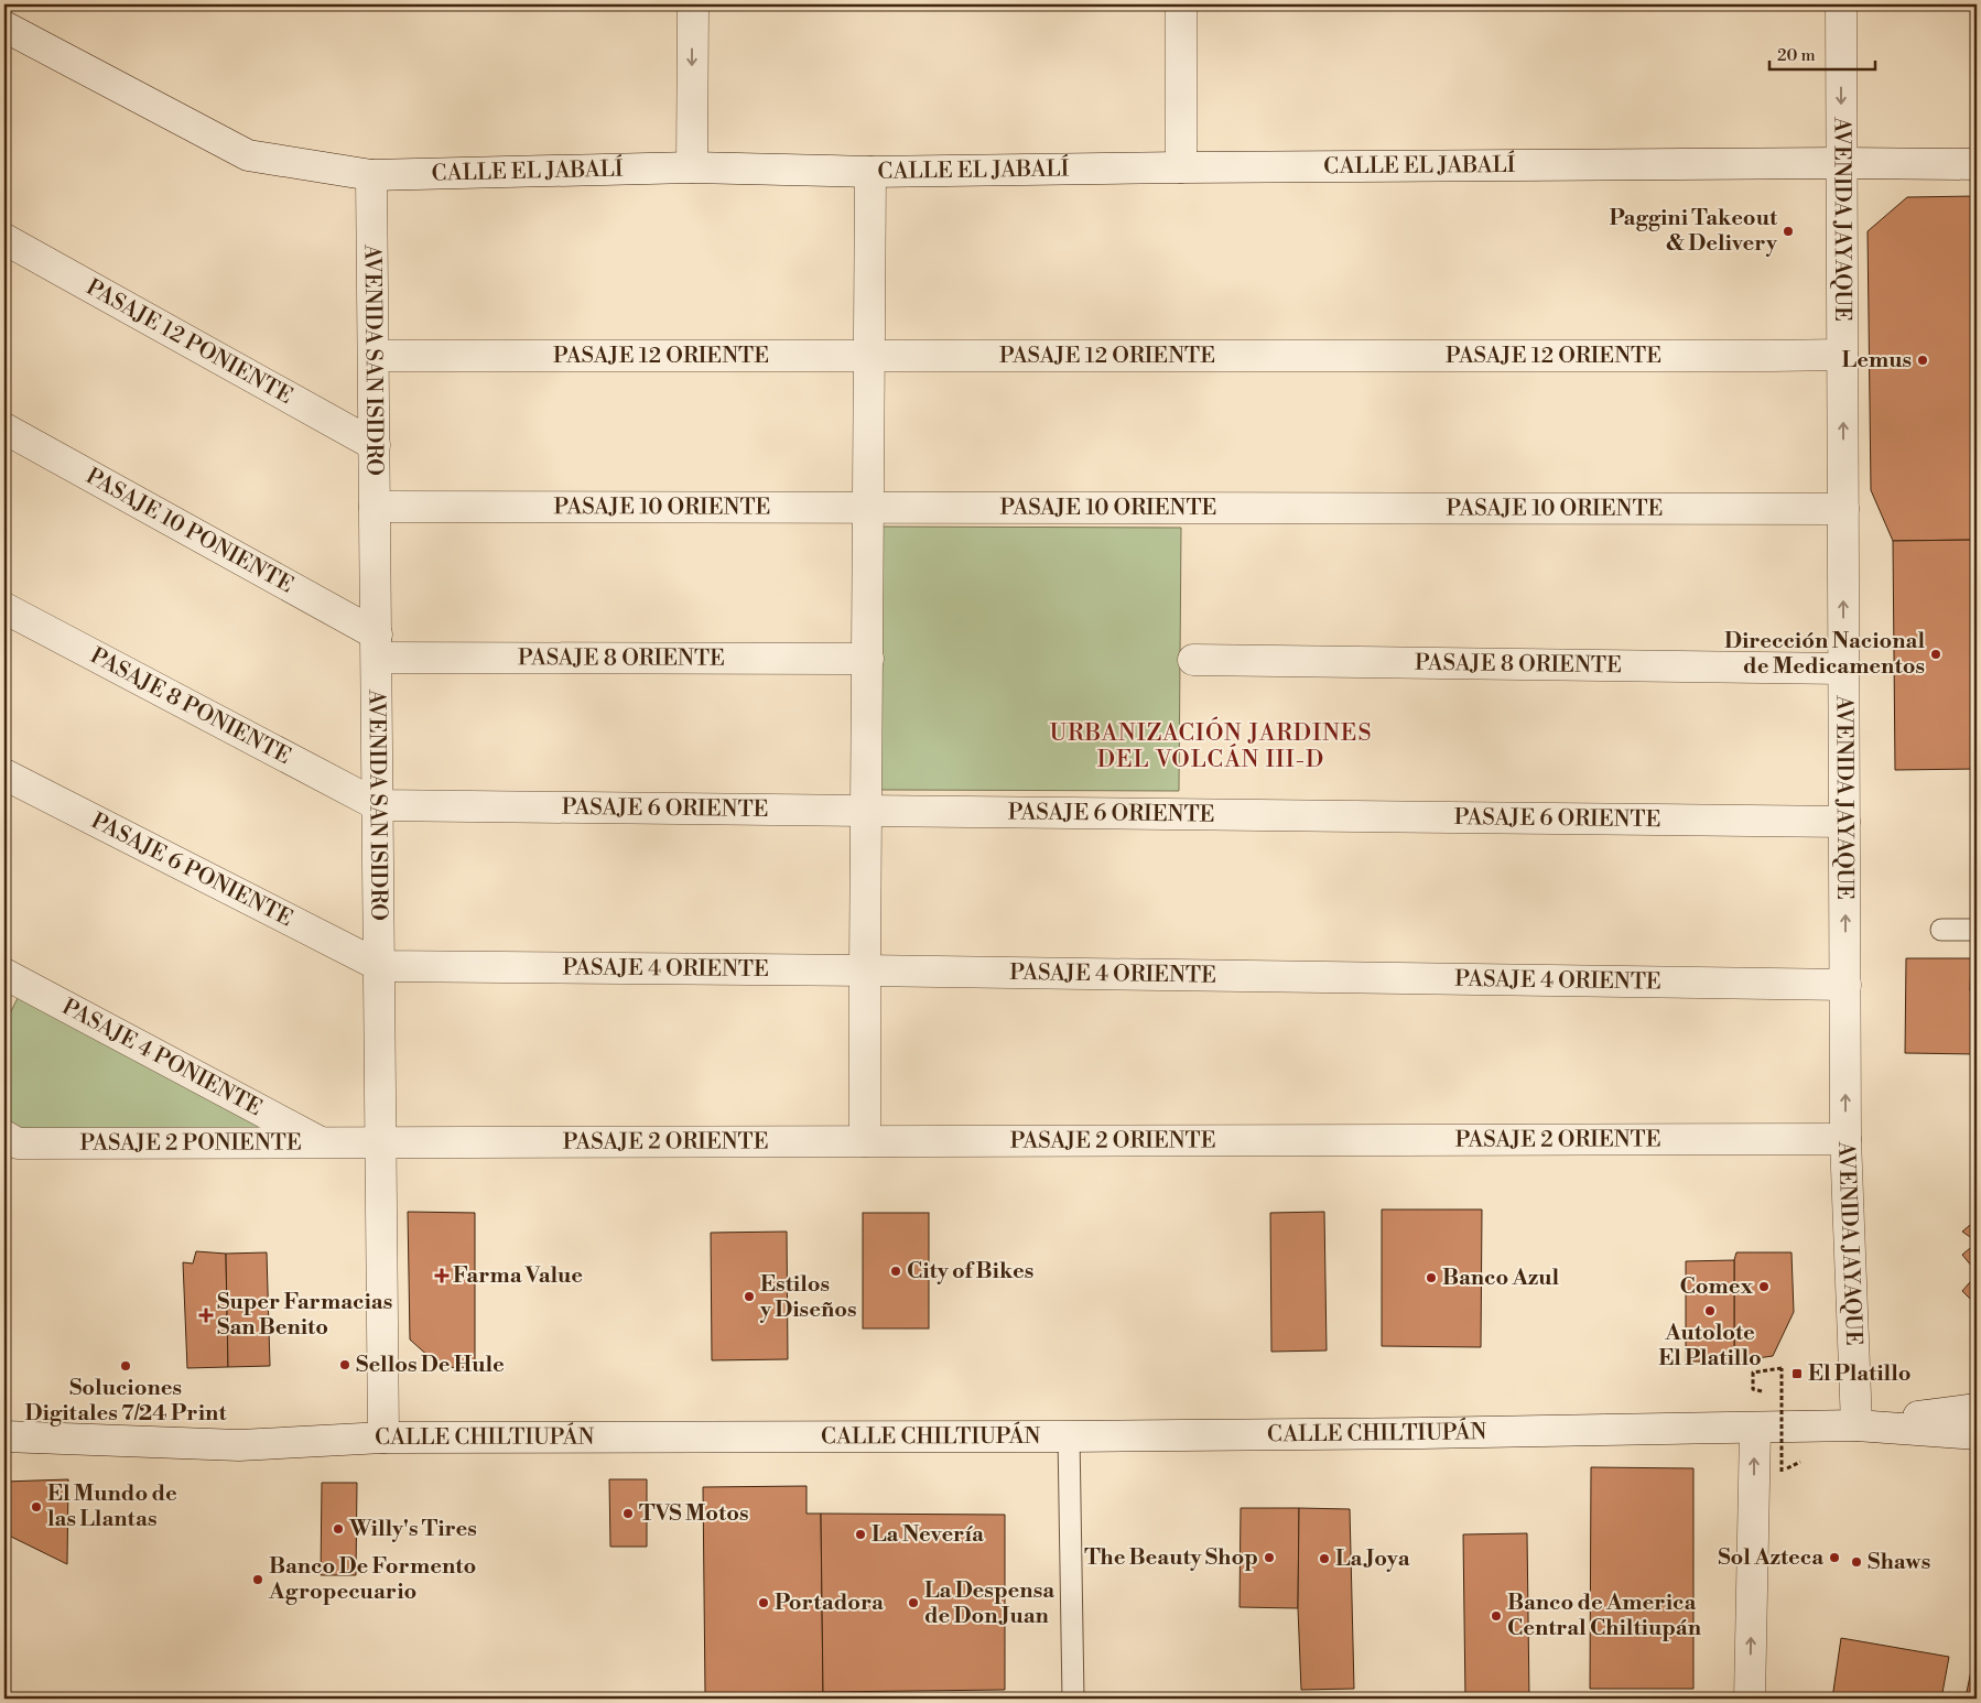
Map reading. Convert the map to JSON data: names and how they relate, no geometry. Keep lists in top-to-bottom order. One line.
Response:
{"streets":{"street":["CALLE EL JABALÍ","AVENIDA JAYAQUE","PASAJE 12 PONIENTE","PASAJE 12 ORIENTE","AVENIDA SAN ISIDRO","PASAJE 10 ORIENTE","PASAJE 10 PONIENTE","PASAJE 8 ORIENTE","PASAJE 8 PONIENTE","PASAJE 6 ORIENTE","PASAJE 6 PONIENTE","PASAJE 4 ORIENTE","PASAJE 4 PONIENTE","PASAJE 2 ORIENTE","PASAJE 2 PONIENTE","CALLE CHILTIUPÁN"]},"crossings":[["CALLE EL JABALÍ","AVENIDA JAYAQUE"],["CALLE EL JABALÍ","AVENIDA SAN ISIDRO"],["AVENIDA JAYAQUE","PASAJE 12 ORIENTE"],["AVENIDA JAYAQUE","PASAJE 10 ORIENTE"],["AVENIDA JAYAQUE","PASAJE 8 ORIENTE"],["AVENIDA JAYAQUE","PASAJE 6 ORIENTE"],["AVENIDA JAYAQUE","PASAJE 4 ORIENTE"],["AVENIDA JAYAQUE","PASAJE 2 ORIENTE"],["AVENIDA JAYAQUE","CALLE CHILTIUPÁN"],["PASAJE 12 PONIENTE","AVENIDA SAN ISIDRO"],["PASAJE 12 ORIENTE","AVENIDA SAN ISIDRO"],["AVENIDA SAN ISIDRO","PASAJE 10 ORIENTE"],["AVENIDA SAN ISIDRO","PASAJE 10 PONIENTE"],["AVENIDA SAN ISIDRO","PASAJE 8 ORIENTE"],["AVENIDA SAN ISIDRO","PASAJE 8 PONIENTE"],["AVENIDA SAN ISIDRO","PASAJE 6 ORIENTE"],["AVENIDA SAN ISIDRO","PASAJE 6 PONIENTE"],["AVENIDA SAN ISIDRO","PASAJE 4 ORIENTE"],["AVENIDA SAN ISIDRO","PASAJE 2 ORIENTE"],["AVENIDA SAN ISIDRO","PASAJE 2 PONIENTE"],["AVENIDA SAN ISIDRO","CALLE CHILTIUPÁN"],["PASAJE 10 PONIENTE","PASAJE 8 ORIENTE"],["PASAJE 8 PONIENTE","PASAJE 6 ORIENTE"],["PASAJE 6 PONIENTE","PASAJE 4 ORIENTE"],["PASAJE 4 PONIENTE","PASAJE 2 PONIENTE"],["PASAJE 2 ORIENTE","PASAJE 2 PONIENTE"]],"districts":["URBANIZACIÓN JARDINES DEL VOLCÁN III-D"],"places":{"other":["Paggini Takeout & Delivery","Lemus","Dirección Nacional de Medicamentos","City of Bikes","Banco Azul","Comex","Estilos y Diseños","Autolote El Platillo","Sellos De Hule","Soluciones Digitales 7/24 Print","El Mundo de las Llantas","TVS Motos","Willy's Tires","La Nevería","The Beauty Shop","Sol Azteca","La Joya","Shaws","Banco De Formento Agropecuario","Portadora","La Despensa de Don Juan","Banco de America Central Chiltiupán"],"health":["Farma Value","Super Farmacias San Benito"],"transit":["El Platillo"]},"scale_bar":"20 m"}
